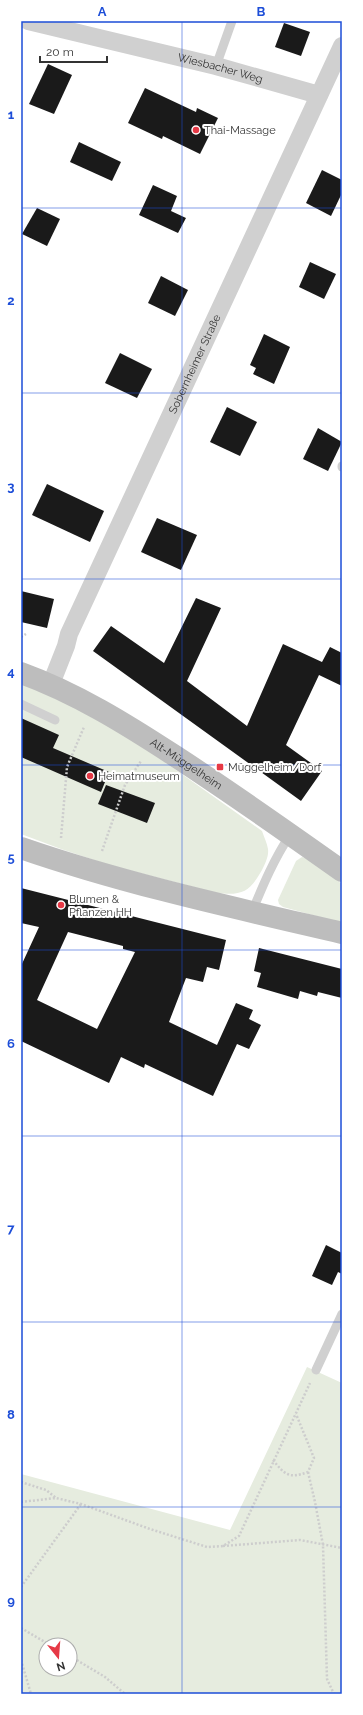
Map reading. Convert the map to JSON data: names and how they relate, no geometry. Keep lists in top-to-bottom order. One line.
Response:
{"streets":{"main road":["Alt-Müggelheim"],"street":["Wiesbacher Weg","Sobernheimer Straße"]},"crossings":[["Wiesbacher Weg","Sobernheimer Straße"],["Sobernheimer Straße","Alt-Müggelheim"]],"places":{"other":["Thai-Massage","Heimatmuseum","Blumen & Pflanzen HH"],"transit":["Müggelheim/Dorf"]},"scale_bar":"20 m","north":"bottom","grid":{"columns":["A","B"],"rows":["1","2","3","4","5","6","7","8","9"]}}
